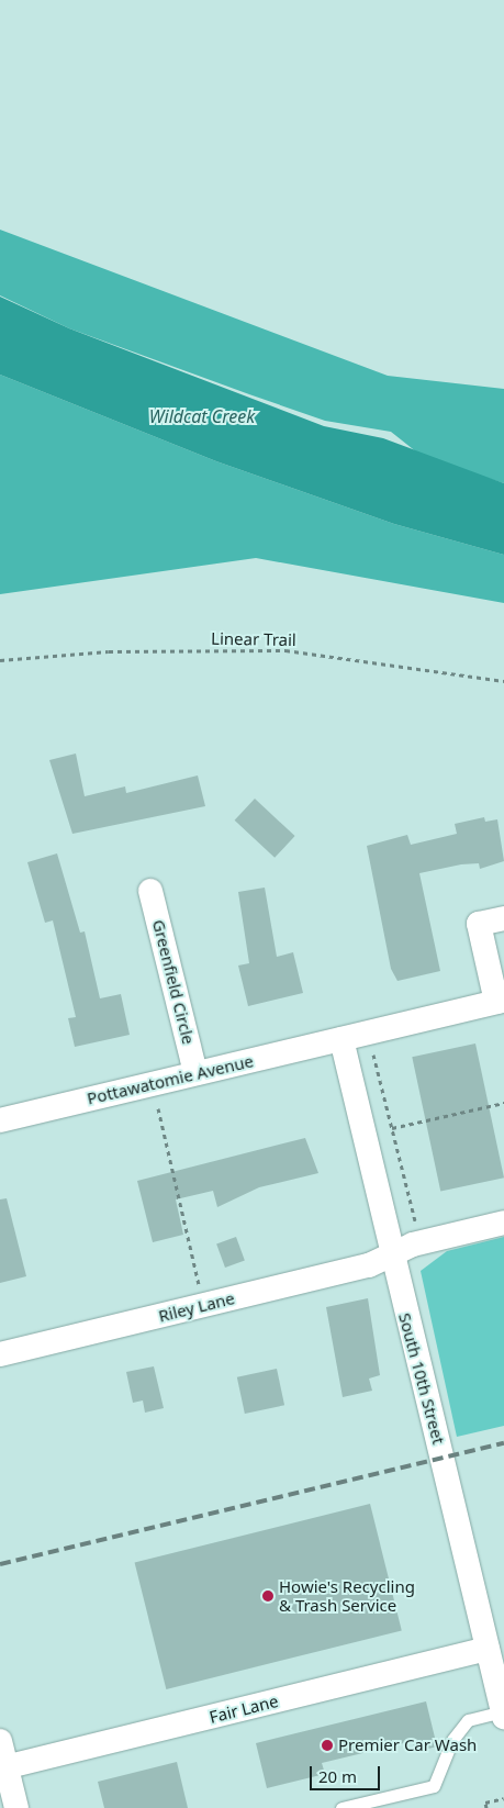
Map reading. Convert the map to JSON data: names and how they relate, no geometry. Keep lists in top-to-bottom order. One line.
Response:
{"streets":{"street":["Greenfield Circle","Pottawatomie Avenue","Riley Lane","South 10th Street","Fair Lane"],"path":["Linear Trail"]},"crossings":[["Greenfield Circle","Pottawatomie Avenue"],["Pottawatomie Avenue","South 10th Street"],["Riley Lane","South 10th Street"],["South 10th Street","Fair Lane"]],"water":["Wildcat Creek"],"places":["Howie's Recycling & Trash Service","Premier Car Wash"],"scale_bar":"20 m"}
